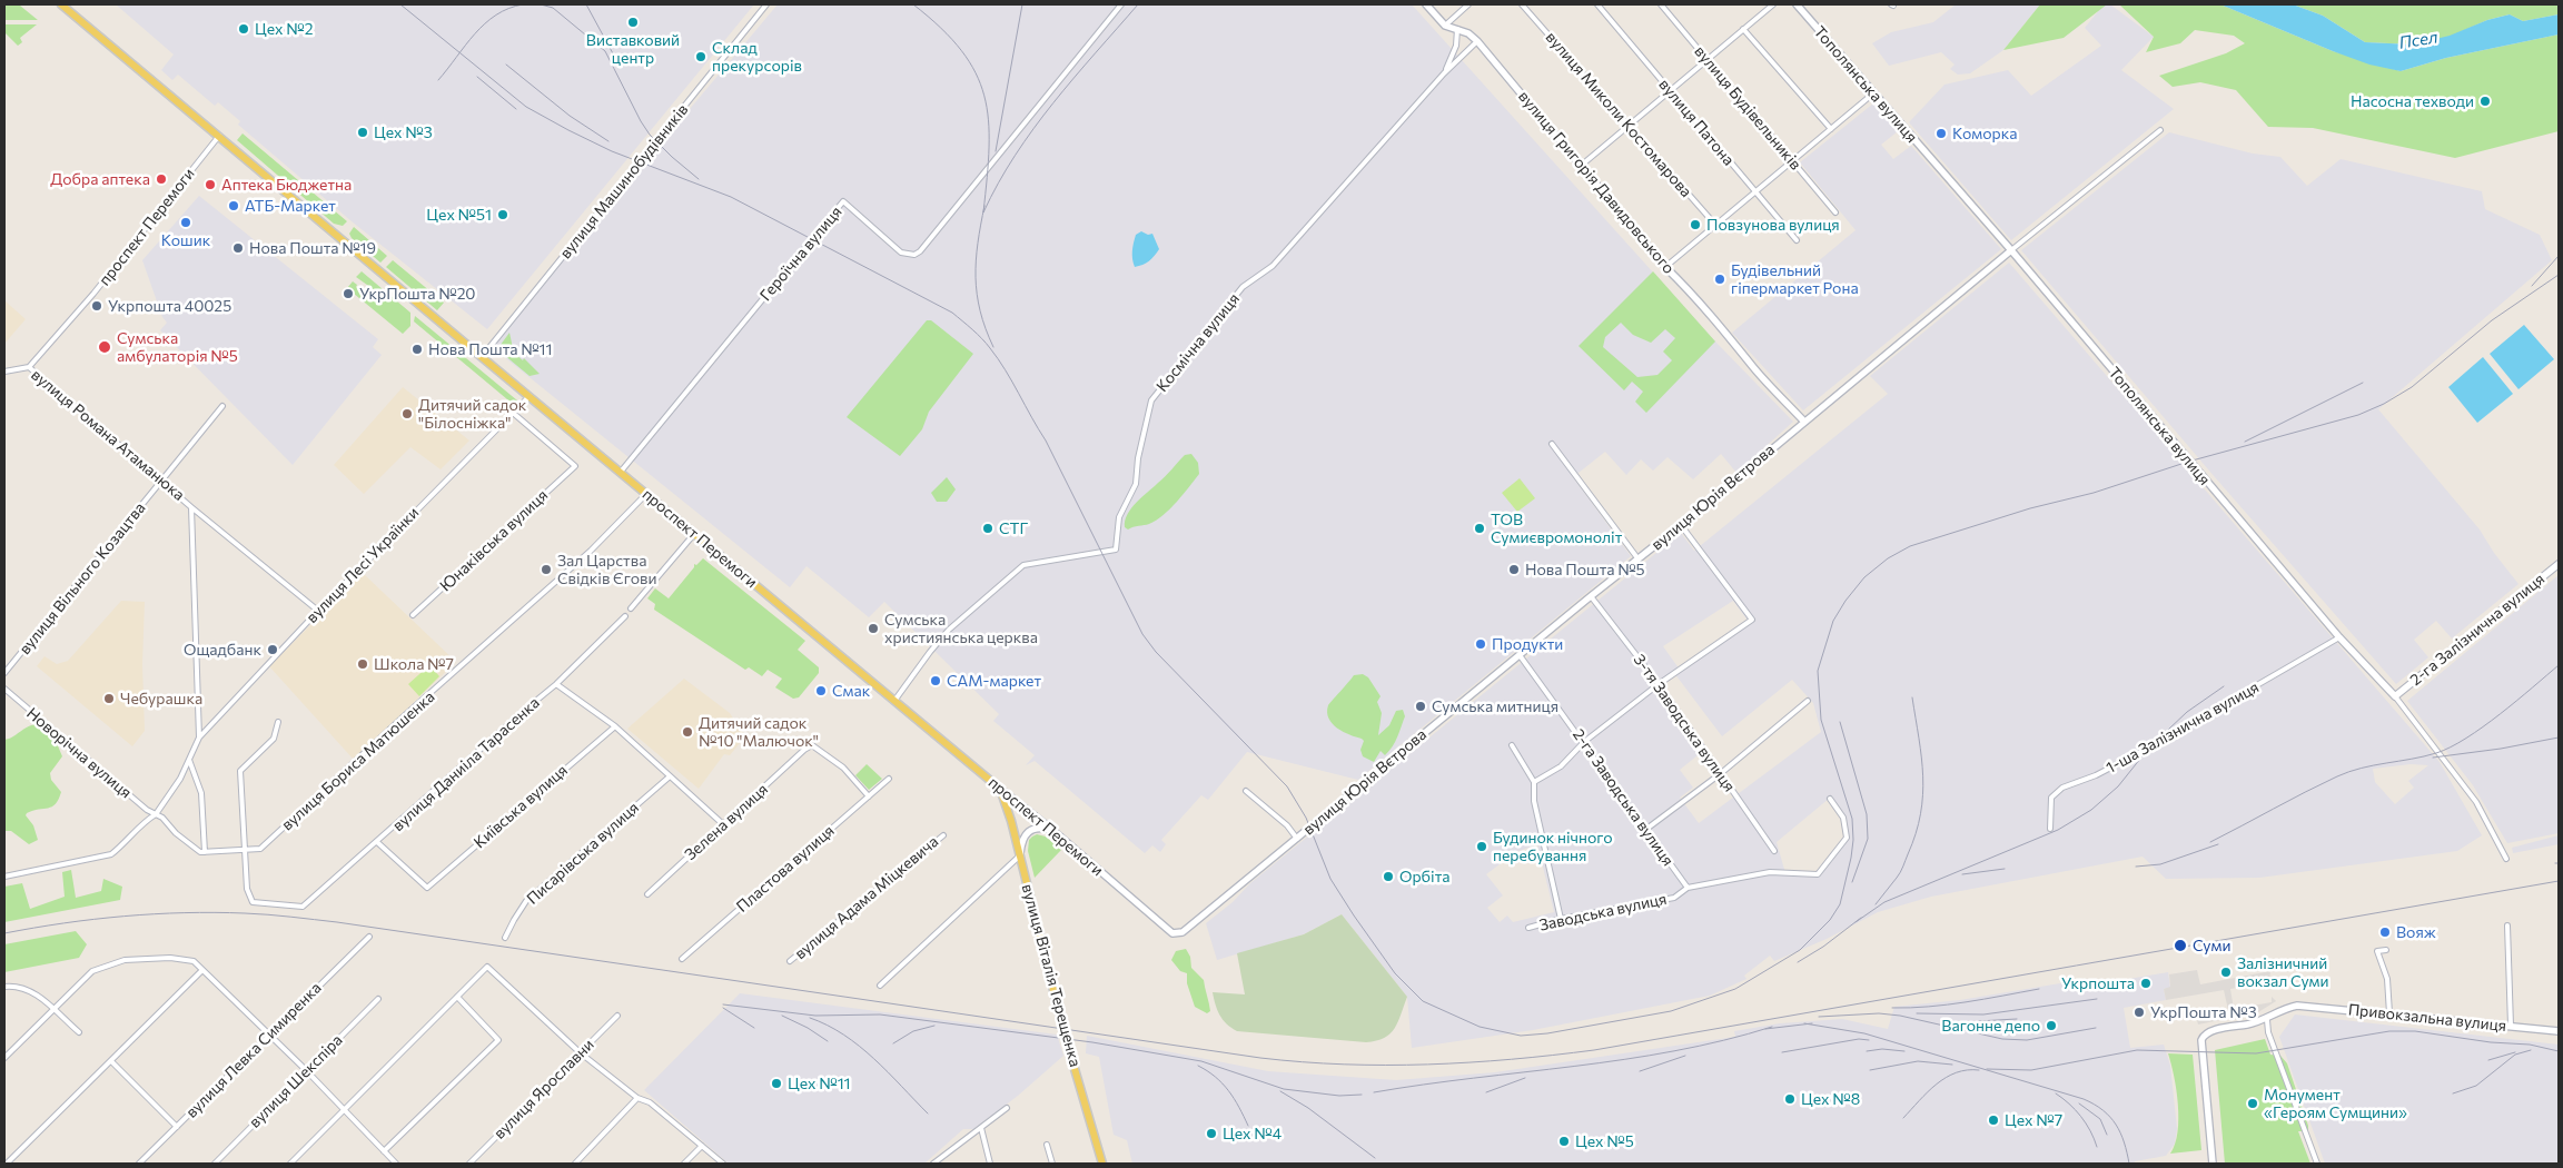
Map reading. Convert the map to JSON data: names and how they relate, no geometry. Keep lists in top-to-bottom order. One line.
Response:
{"streets":{"main road":["проспект Перемоги","вулиця Віталія Терещенка"],"street":["Тополянська вулиця","вулиця Будівельників","вулиця Миколи Костомарова","вулиця Патона","вулиця Машинобудівників","вулиця Григорія Давидовського","Героїчна вулиця","Космічна вулиця","вулиця Романа Атаманюка","вулиця Юрія Вєтрова","Юнаківська вулиця","вулиця Лесі Українки","вулиця Вільного Козацтва","2-га Залізнична вулиця","3-тя Заводська вулиця","1-ша Залізнична вулиця","Новорічна вулиця","вулиця Бориса Матюшенка","вулиця Даниіла Тарасенка","2-га Заводська вулиця","Київська вулиця","Зелена вулиця","Писарівська вулиця","Пластова вулиця","вулиця Адама Міцкевича","Заводська вулиця","Привокзальна вулиця","вулиця Левка Симиренка","вулиця Шекспіра","вулиця Ярославни"]},"crossings":[["Тополянська вулиця","вулиця Юрія Вєтрова"],["Тополянська вулиця","2-га Залізнична вулиця"],["Тополянська вулиця","1-ша Залізнична вулиця"],["вулиця Машинобудівників","проспект Перемоги"],["вулиця Григорія Давидовського","Космічна вулиця"],["вулиця Григорія Давидовського","вулиця Юрія Вєтрова"],["проспект Перемоги","Героїчна вулиця"],["проспект Перемоги","Космічна вулиця"],["проспект Перемоги","вулиця Романа Атаманюка"],["проспект Перемоги","вулиця Юрія Вєтрова"],["проспект Перемоги","вулиця Лесі Українки"],["проспект Перемоги","вулиця Бориса Матюшенка"],["проспект Перемоги","вулиця Віталія Терещенка"],["вулиця Романа Атаманюка","вулиця Лесі Українки"],["вулиця Романа Атаманюка","вулиця Вільного Козацтва"],["вулиця Романа Атаманюка","Новорічна вулиця"],["вулиця Юрія Вєтрова","3-тя Заводська вулиця"],["вулиця Юрія Вєтрова","2-га Заводська вулиця"],["Юнаківська вулиця","вулиця Лесі Українки"],["вулиця Бориса Матюшенка","вулиця Даниіла Тарасенка"],["вулиця Даниіла Тарасенка","Київська вулиця"],["2-га Заводська вулиця","Заводська вулиця"],["Зелена вулиця","Пластова вулиця"]],"water":["Псел"],"places":["Виставковий центр","Цех №2","Склад прекурсорів","Насосна техводи","Цех №3","Коморка","Добра аптека","Аптека Бюджетна","АТБ-Маркет","Цех №51","Кошик","Повзунова вулиця","Нова Пошта №19","Будівельний гіпермаркет Рона","УкрПошта №20","Укрпошта 40025","Сумська амбулаторія №5","Нова Пошта №11","Дитячий садок \"Білосніжка\"","СТГ","ТОВ Сумиєвромоноліт","Зал Царства Свідків Єгови","Нова Пошта №5","Сумська християнська церква","Продукти","Ощадбанк","Школа №7","САМ-маркет","Смак","Чебурашка","Сумська митниця","Дитячий садок №10 \"Малючок\"","Будинок нічного перебування","Орбіта","Вояж","Суми","Залізничний вокзал Суми","Укрпошта","УкрПошта №3","Вагонне депо","Цех №11","Цех №8","Монумент «Героям Сумщини»","Цех №7","Цех №4","Цех №5"]}
